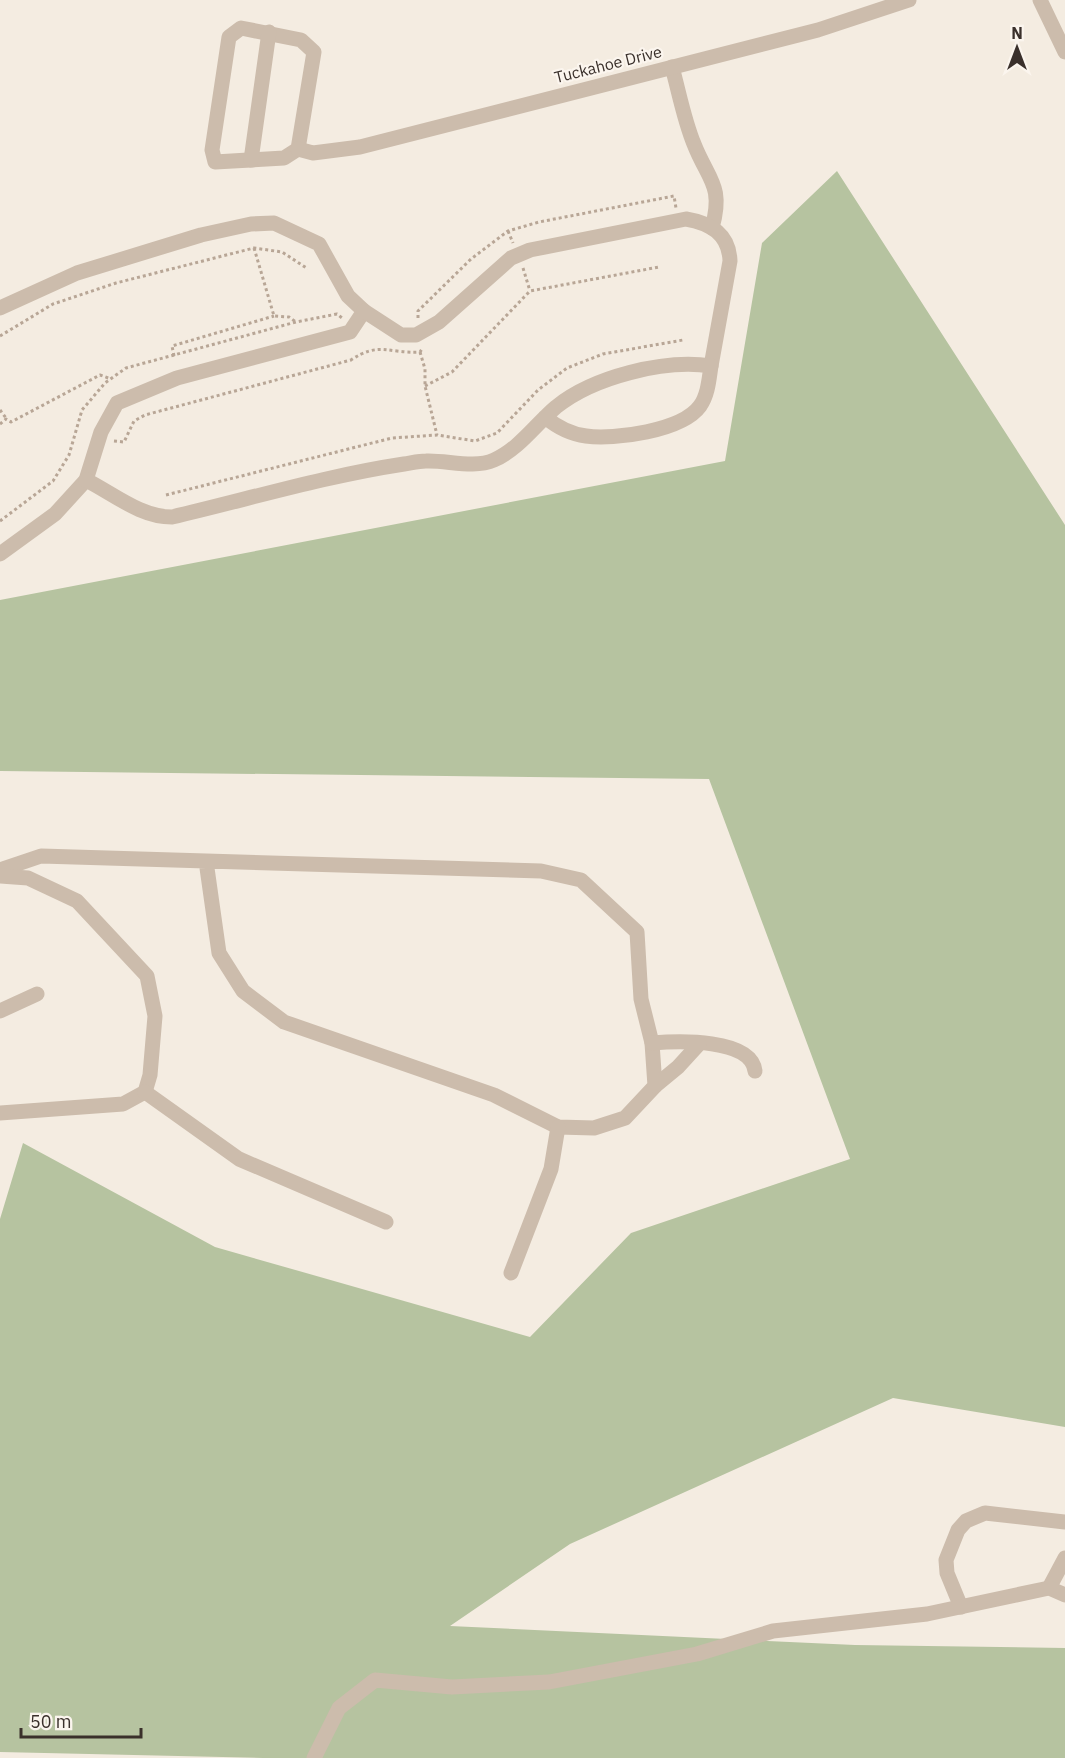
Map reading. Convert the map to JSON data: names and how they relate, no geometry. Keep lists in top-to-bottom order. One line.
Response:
{"streets":{"street":["Tuckahoe Drive"]},"scale_bar":"50 m","north":"top"}
